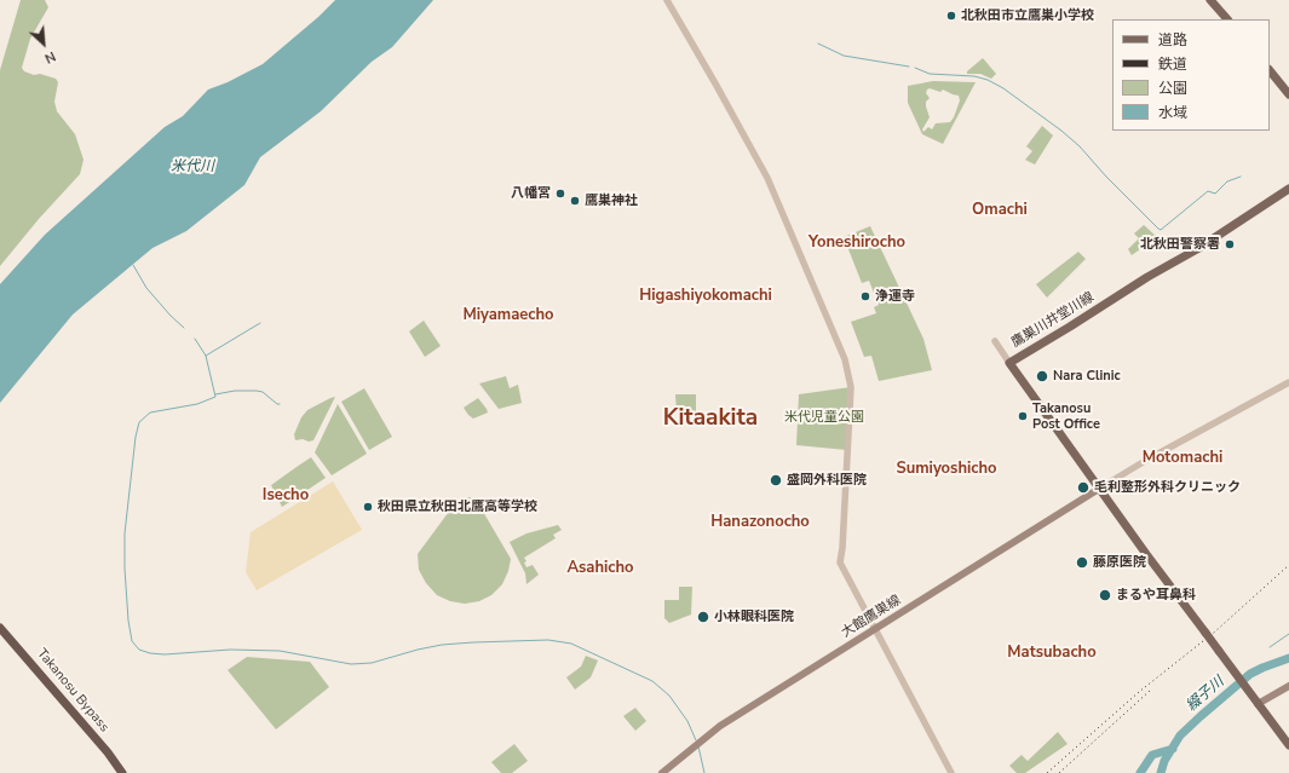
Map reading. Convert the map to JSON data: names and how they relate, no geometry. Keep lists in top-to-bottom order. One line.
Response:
{"streets":{"highway":["Takanosu Bypass"],"main road":["鷹巣川井堂川線","大館鷹巣線"]},"crossings":[["鷹巣川井堂川線","大館鷹巣線"]],"districts":["Omachi","Yoneshirocho","Higashiyokomachi","Miyamaecho","Kitaakita","Motomachi","Sumiyoshicho","Isecho","Hanazonocho","Asahicho","Matsubacho"],"water":["米代川","綴子川"],"parks":["米代児童公園"],"places":["北秋田市立鷹巣小学校","八幡宮","鷹巣神社","北秋田警察署","浄運寺","Nara Clinic","Takanosu Post Office","盛岡外科医院","毛利整形外科クリニック","秋田県立秋田北鷹高等学校","藤原医院","まるや耳鼻科","小林眼科医院"],"legend":["道路","鉄道","公園","水域"],"north":"bottom right"}
